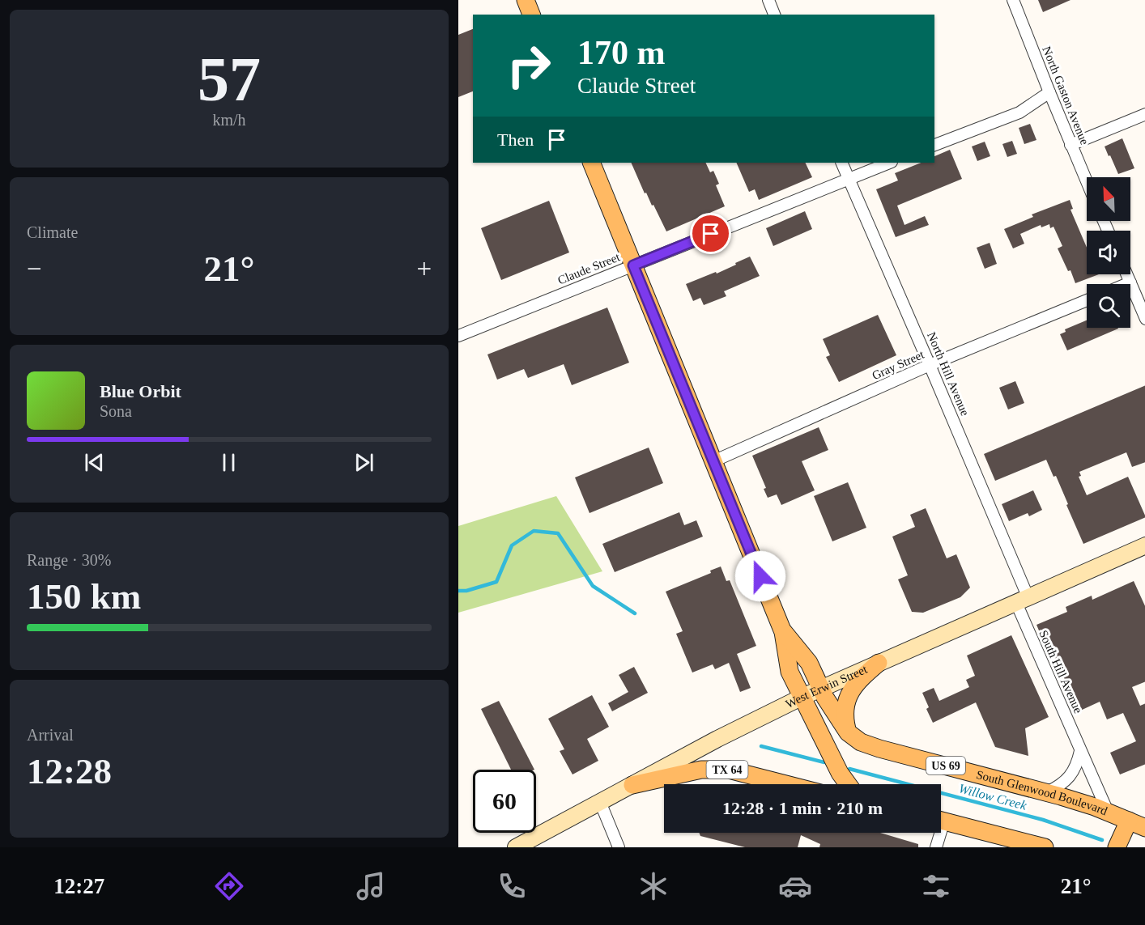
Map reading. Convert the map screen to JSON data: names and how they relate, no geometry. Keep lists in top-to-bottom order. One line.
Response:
{"streets":{"main road":["West Erwin Street","US 69","TX 64","South Glenwood Boulevard"],"street":["North Gaston Avenue","Claude Street","Gray Street","North Hill Avenue","South Hill Avenue"]},"crossings":[["Claude Street","North Hill Avenue"],["Claude Street","US 69"],["Gray Street","North Hill Avenue"],["Gray Street","US 69"],["North Hill Avenue","South Hill Avenue"],["North Hill Avenue","West Erwin Street"],["South Hill Avenue","West Erwin Street"],["South Hill Avenue","South Glenwood Boulevard"],["West Erwin Street","US 69"],["West Erwin Street","TX 64"],["West Erwin Street","South Glenwood Boulevard"],["US 69","South Glenwood Boulevard"]],"water":["Willow Creek"],"north":"top left","page":{"tile":[["57","km/h"],"Climate",["Range · 30%","150 km"],["Arrival","12:28"]],"turn":["170 m","Claude Street"],"then":"Then","heat":["−","21°","+"],"song":["Blue Orbit","Sona"],"limit":"60","trip":"12:28 · 1 min · 210 m","tabs":["12:27","21°"]}}
